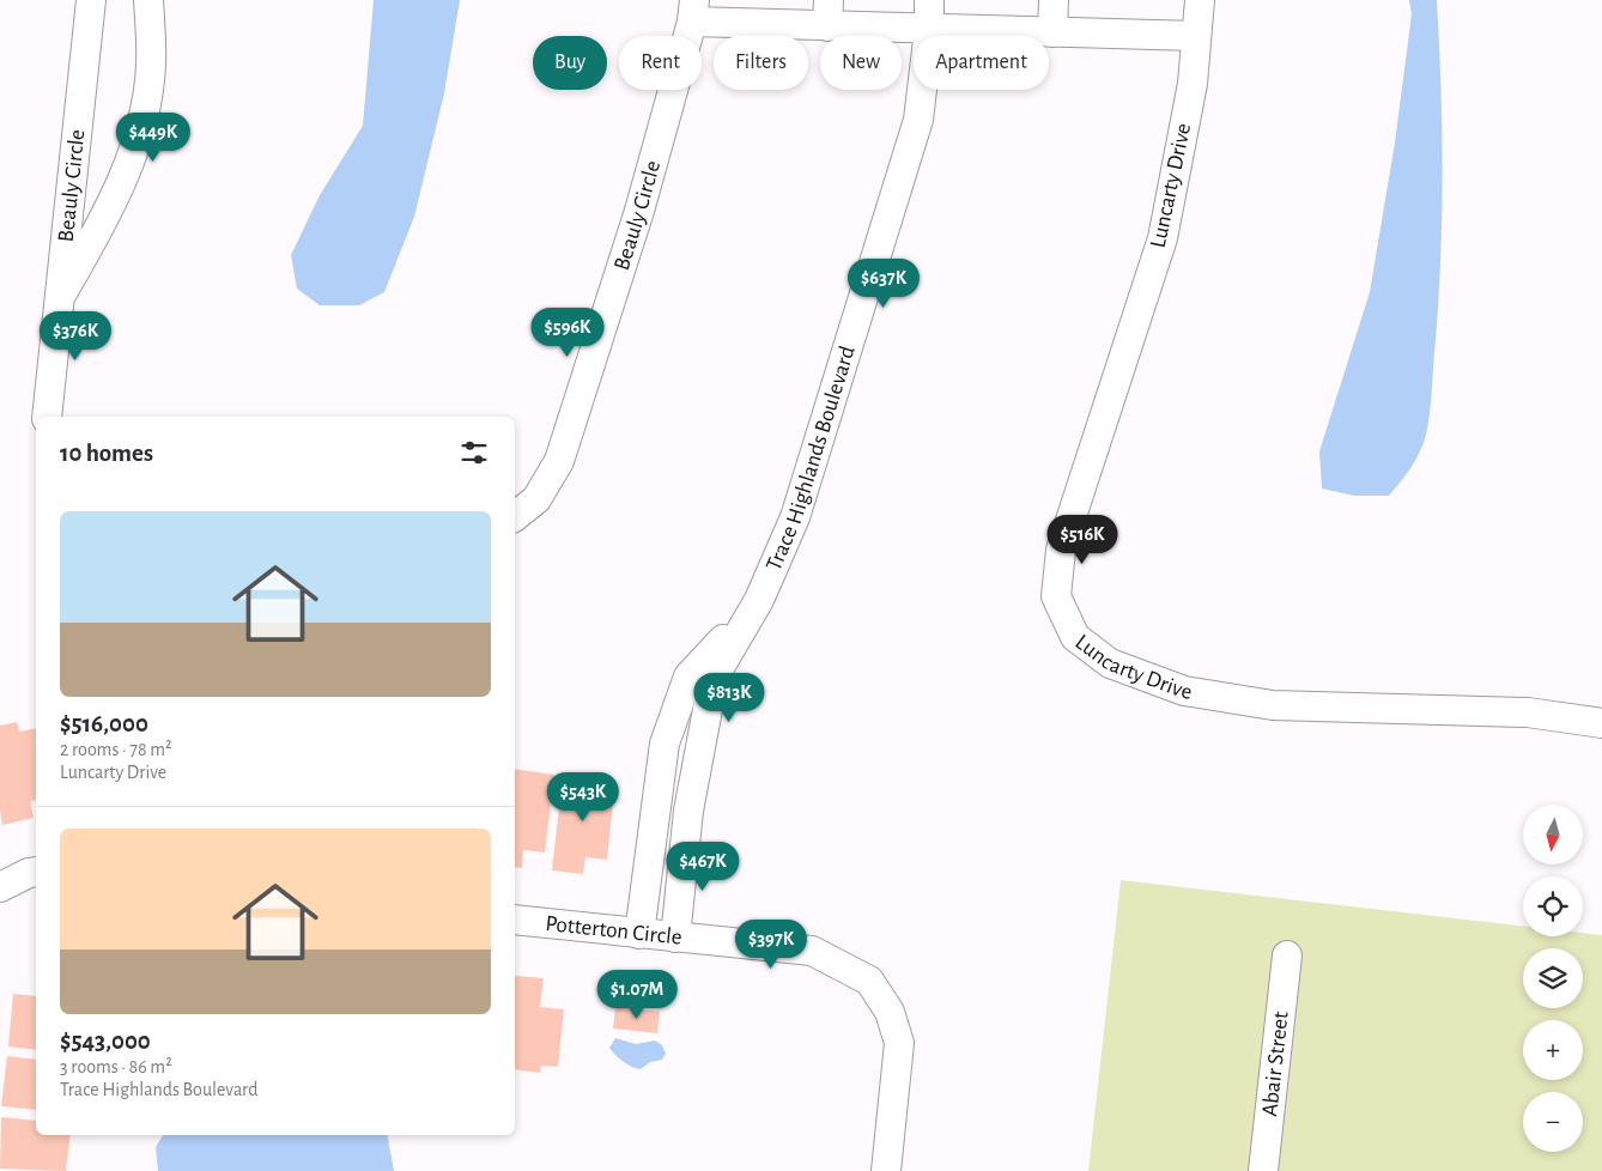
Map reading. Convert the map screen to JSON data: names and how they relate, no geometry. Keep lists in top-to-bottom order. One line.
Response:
{"streets":{"street":["Beauly Circle","Luncarty Drive","Trace Highlands Boulevard","Potterton Circle","Abair Street"]},"crossings":[["Trace Highlands Boulevard","Potterton Circle"]],"north":"bottom","page":{"chip":["Buy","Rent","Filters","New","Apartment"],"price":["$449K","$637K","$596K","$376K","$516K","$813K","$543K","$467K","$397K","$1.07M"],"heading":"10 homes","list":[{"name":"$516,000","note":"2 rooms · 78 m² · Luncarty Drive"},{"name":"$543,000","note":"3 rooms · 86 m² · Trace Highlands Boulevard"}],"map_buttons":["+","−"]}}
